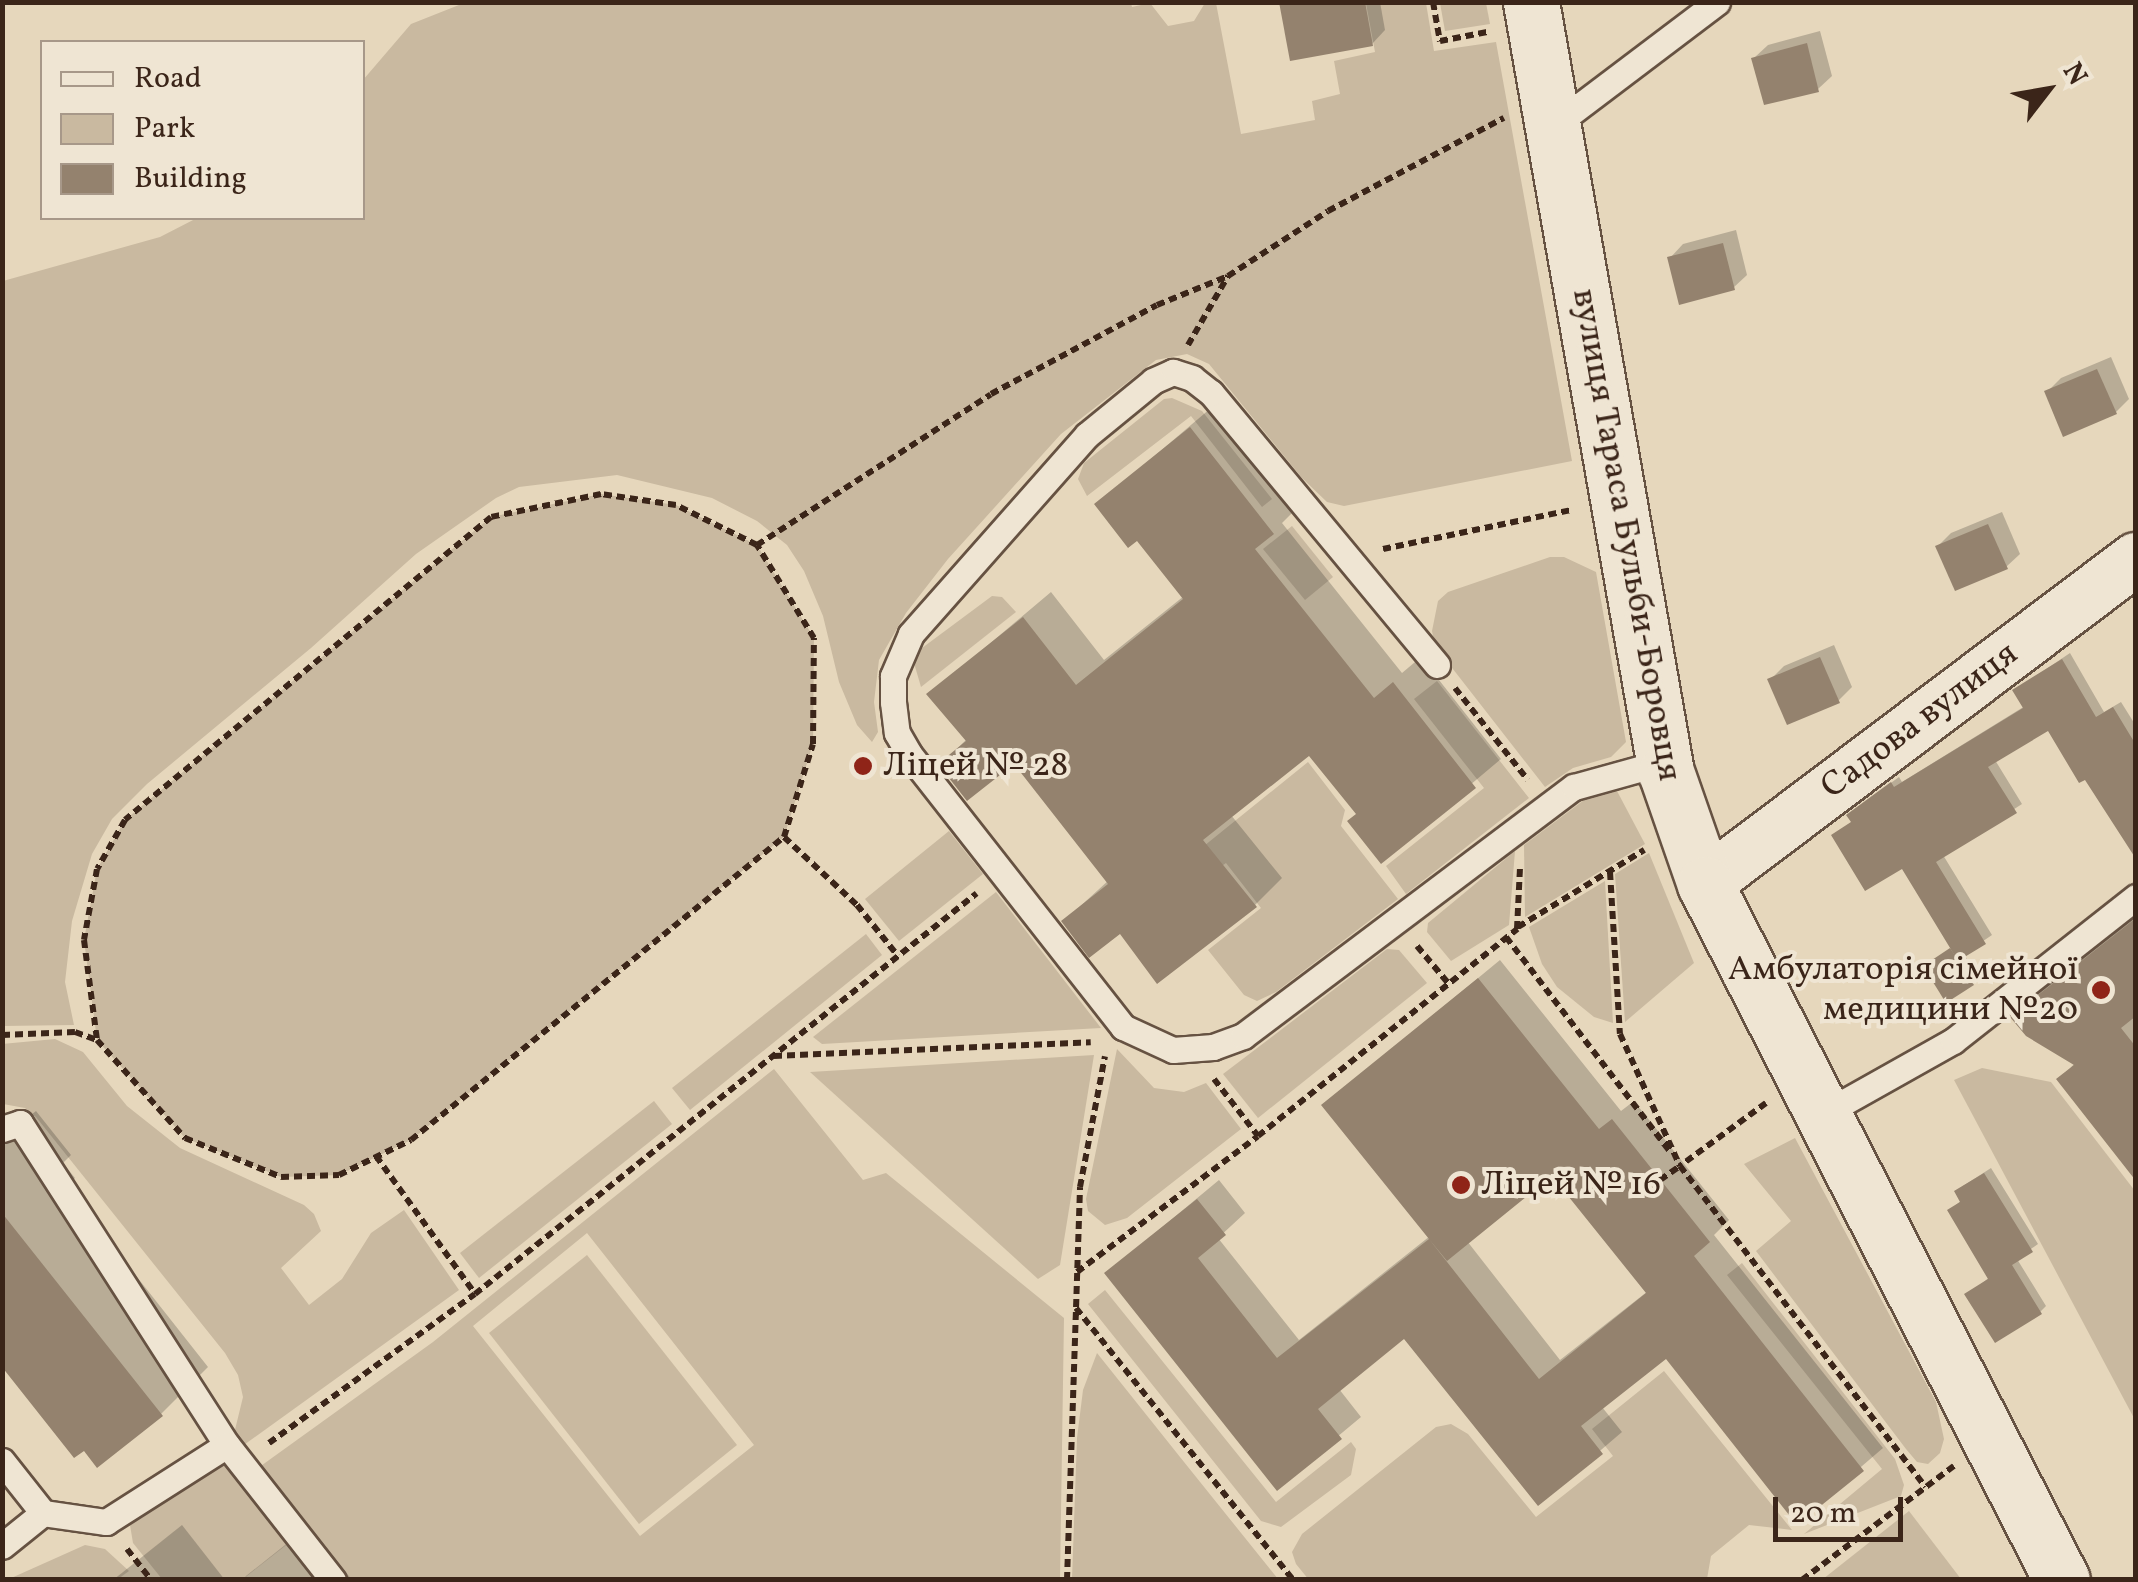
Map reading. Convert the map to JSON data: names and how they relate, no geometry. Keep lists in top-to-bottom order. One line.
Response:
{"streets":{"street":["вулиця Тараса Бульби-Боровця","Садова вулиця"]},"crossings":[["вулиця Тараса Бульби-Боровця","Садова вулиця"]],"places":["Ліцей № 28","Амбулаторія сімейної медицини №20","Ліцей № 16"],"legend":["Road","Park","Building"],"scale_bar":"20 m","north":"top right"}
